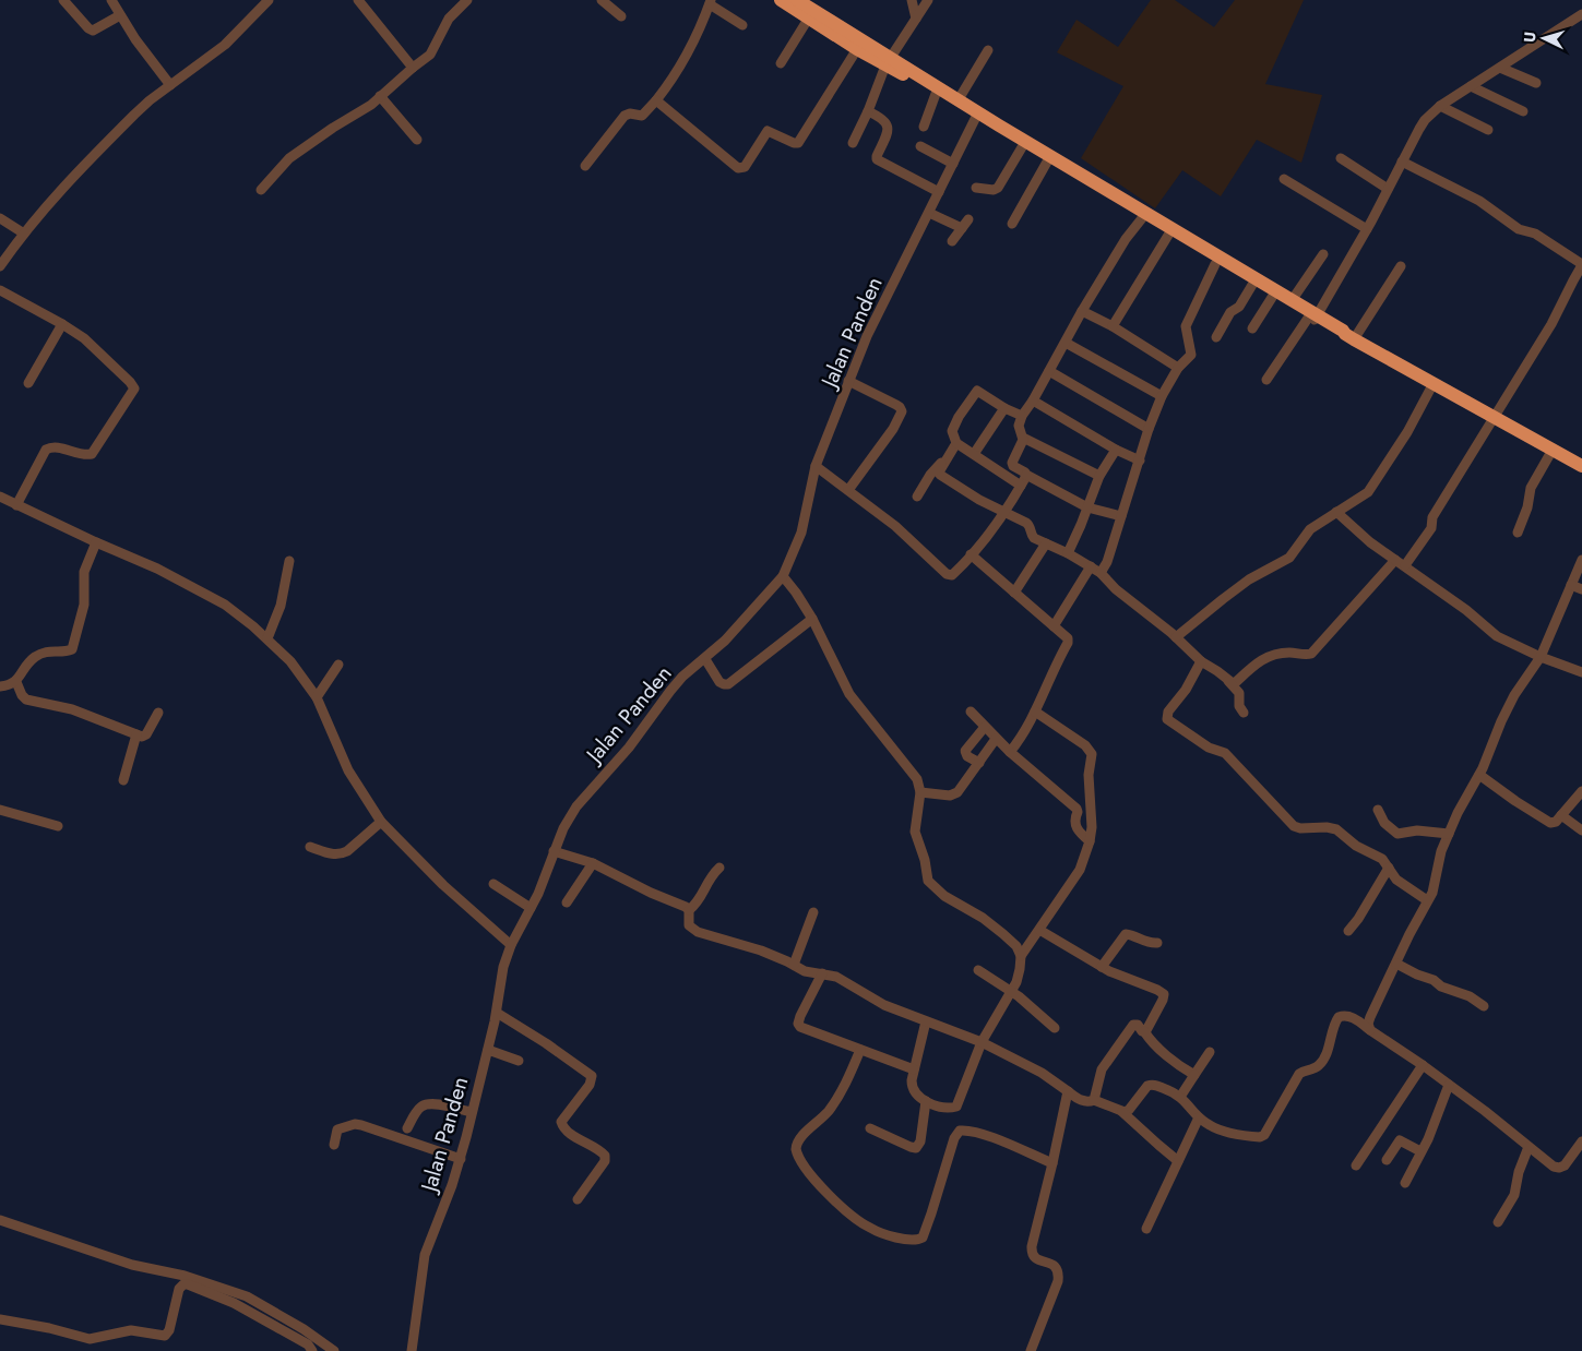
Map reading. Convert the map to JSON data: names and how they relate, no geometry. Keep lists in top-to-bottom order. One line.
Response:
{"streets":{"street":["Jalan Panden"]},"north":"left"}
